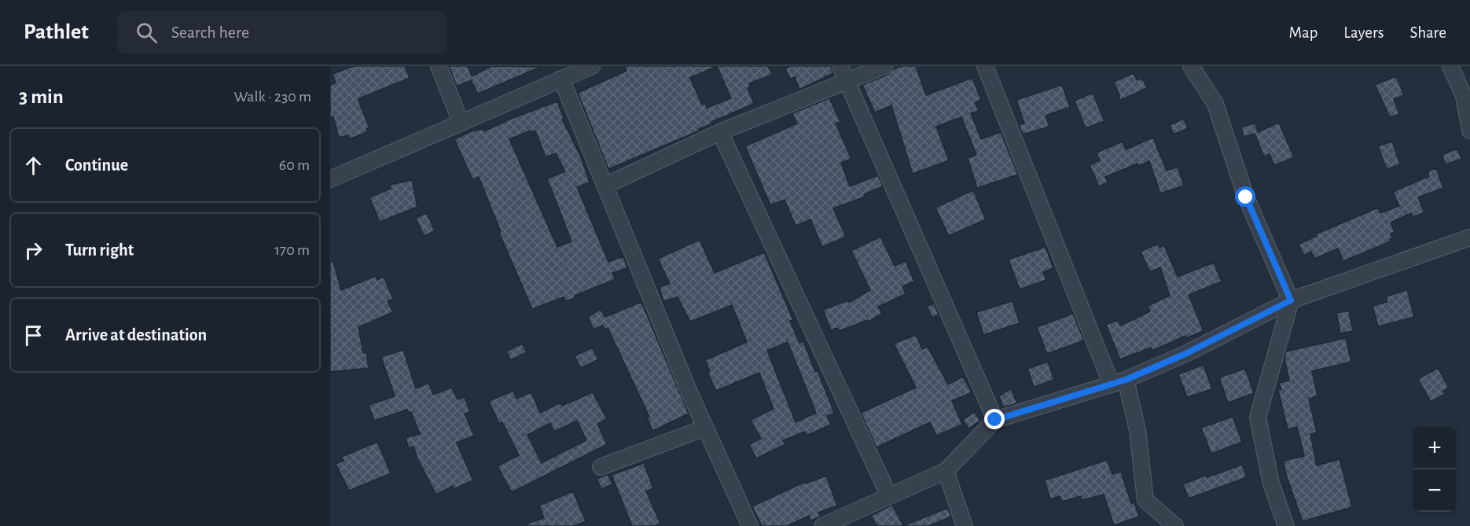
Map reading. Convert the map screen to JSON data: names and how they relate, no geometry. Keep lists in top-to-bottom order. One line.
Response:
{"page":{"header":"Pathlet","search":"Search here","nav":["Map","Layers","Share"],"heading":["3 min","Walk · 230 m"],"list":[["Continue","60 m"],["Turn right","170 m"],"Arrive at destination"],"map_buttons":["+","−"]}}
